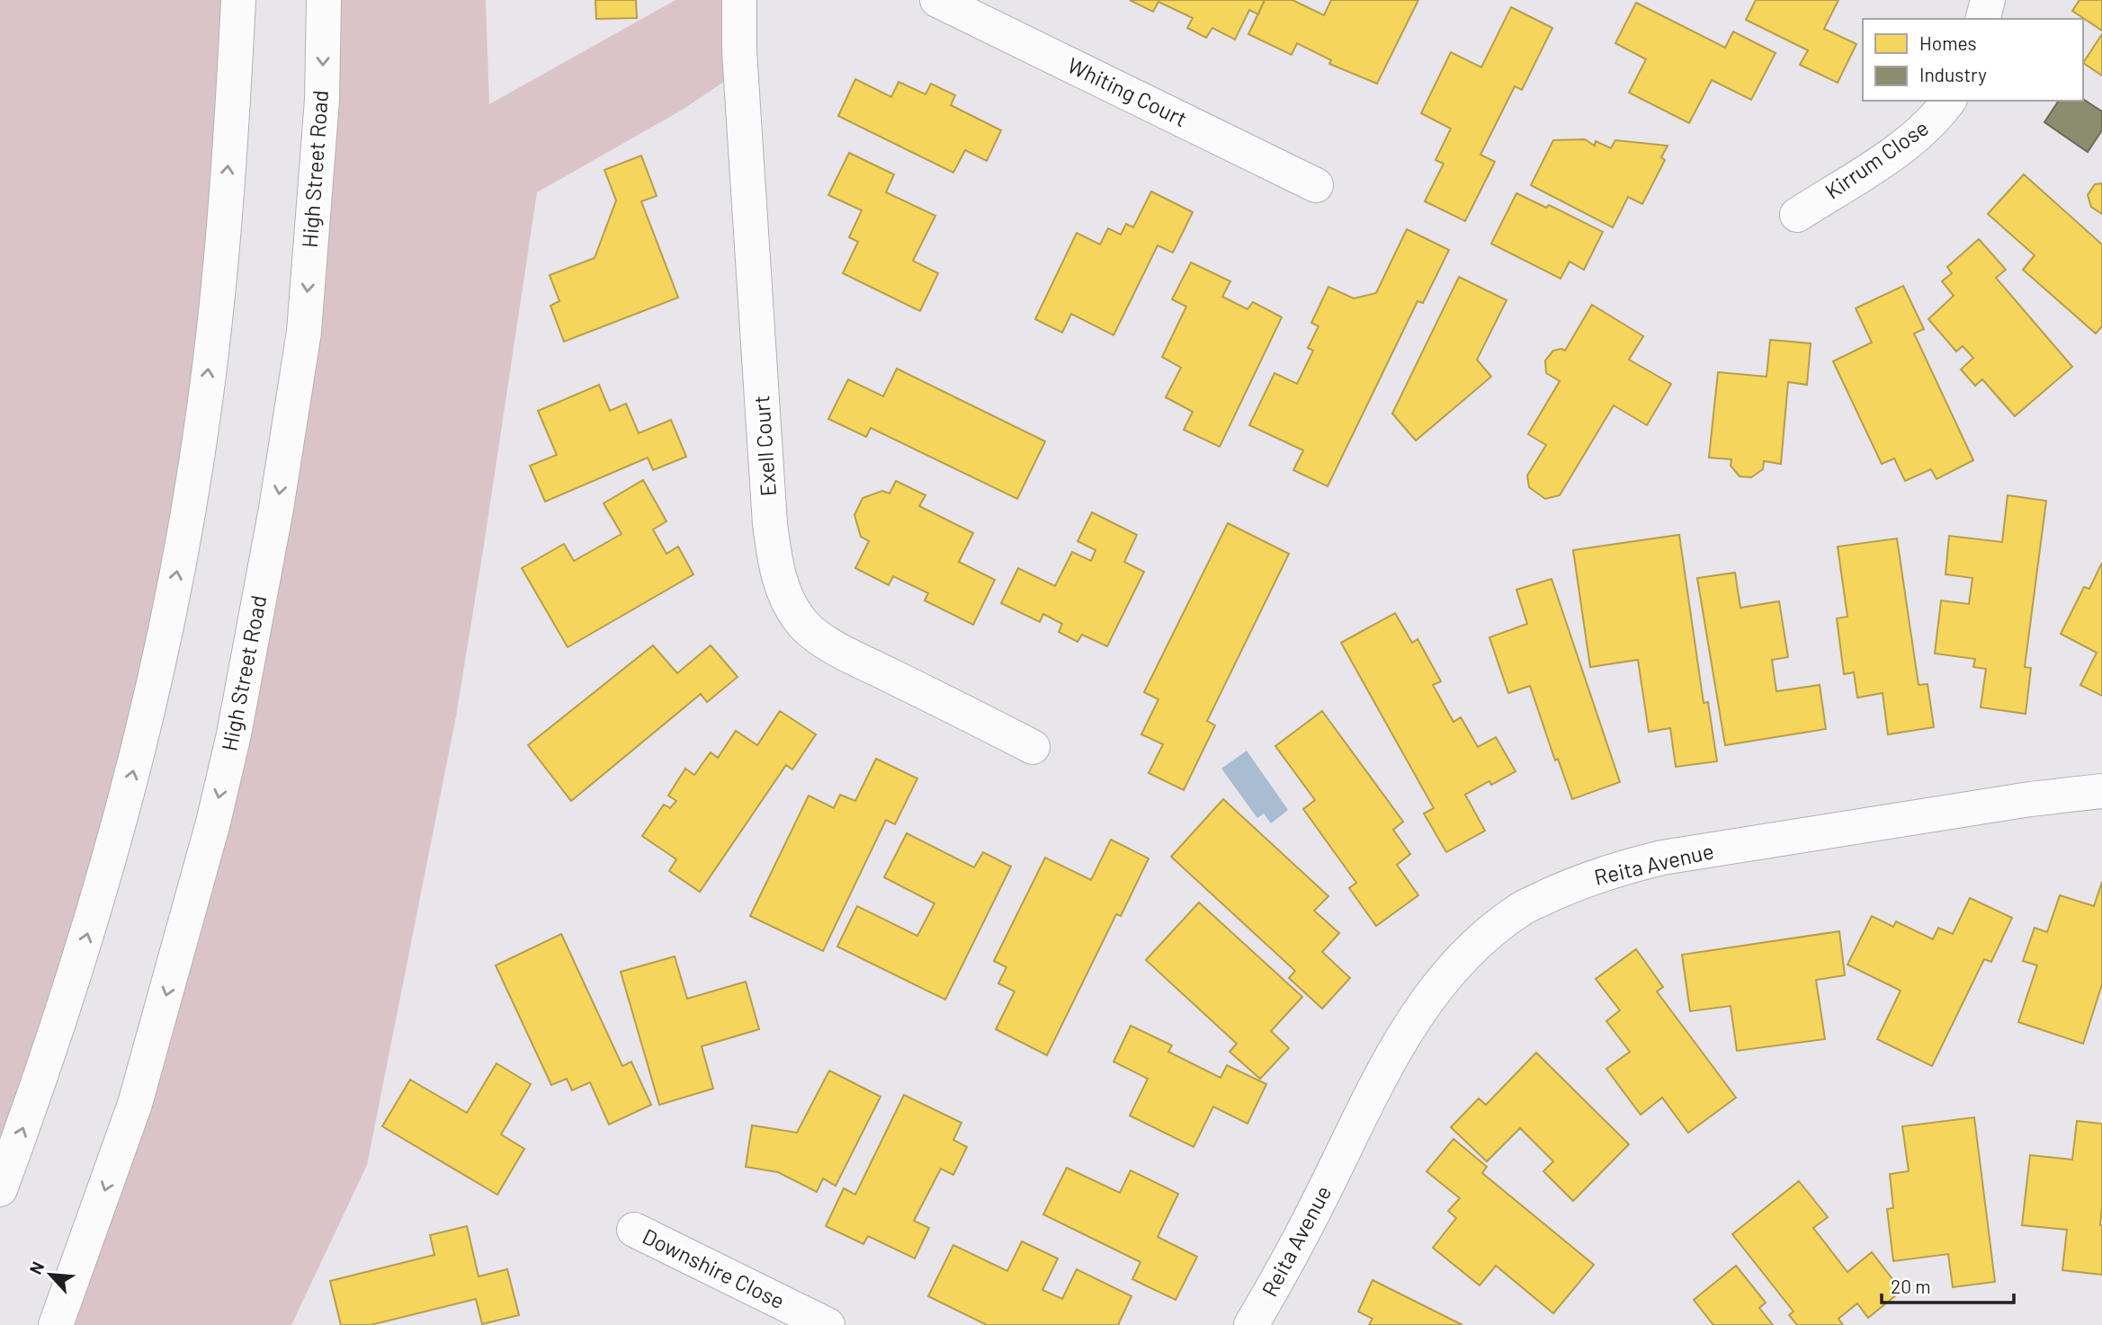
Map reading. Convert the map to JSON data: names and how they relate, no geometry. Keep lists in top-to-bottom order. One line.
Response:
{"streets":{"street":["Whiting Court","Kirrum Close","High Street Road","Exell Court","Reita Avenue","Downshire Close"]},"legend":["Homes","Industry"],"scale_bar":"20 m","north":"top left"}
